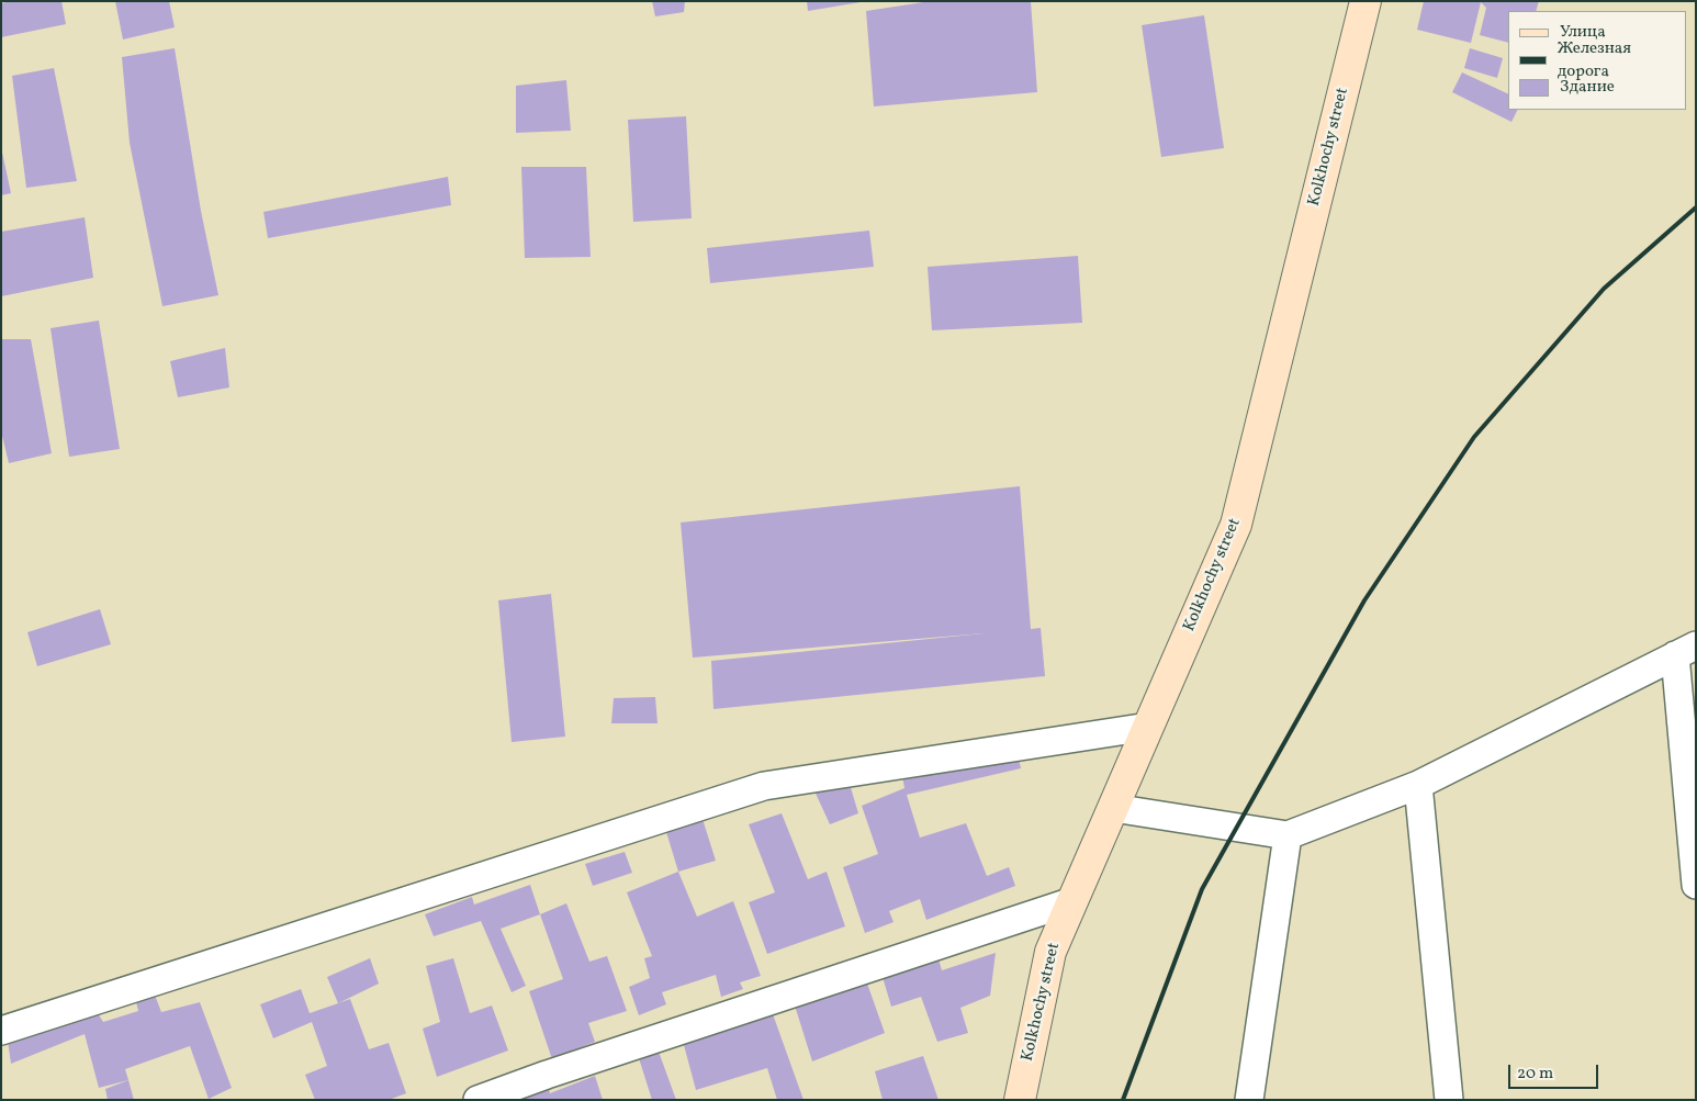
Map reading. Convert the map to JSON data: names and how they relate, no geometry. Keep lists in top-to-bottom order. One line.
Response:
{"streets":{"main road":["Kolkhochy street"]},"legend":["Улица","Железная дорога","Здание"],"scale_bar":"20 m"}
